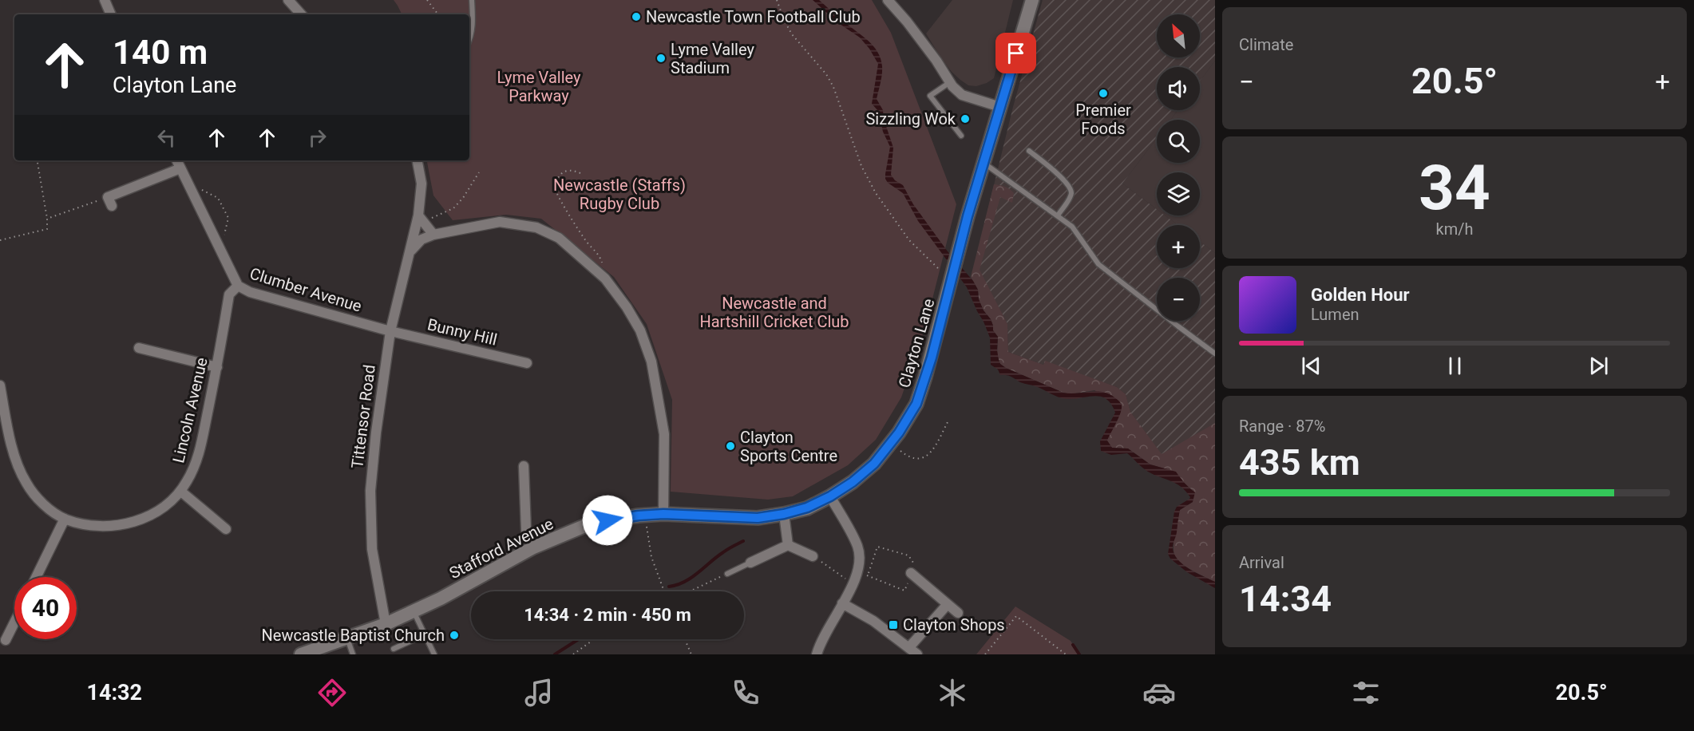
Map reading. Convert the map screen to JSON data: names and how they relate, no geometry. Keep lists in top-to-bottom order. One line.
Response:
{"streets":{"street":["Clumber Avenue","Bunny Hill","Clayton Lane","Lincoln Avenue","Tittensor Road","Stafford Avenue"]},"crossings":[["Clumber Avenue","Bunny Hill"],["Clumber Avenue","Lincoln Avenue"],["Clumber Avenue","Tittensor Road"],["Bunny Hill","Tittensor Road"],["Clayton Lane","Stafford Avenue"],["Tittensor Road","Stafford Avenue"]],"parks":["Lyme Valley Parkway","Newcastle (Staffs) Rugby Club","Newcastle and Hartshill Cricket Club"],"places":{"other":["Newcastle Town Football Club","Lyme Valley Stadium","Premier Foods","Sizzling Wok","Clayton Sports Centre","Newcastle Baptist Church"],"transit":["Clayton Shops"]},"north":"top left","page":{"tile":["Climate",["34","km/h"],["Range · 87%","435 km"],["Arrival","14:34"]],"map_buttons":["+","−"],"turn":["140 m","Clayton Lane"],"heat":["−","20.5°","+"],"song":["Golden Hour","Lumen"],"limit":"40","trip":"14:34 · 2 min · 450 m","tabs":["14:32","20.5°"]}}
